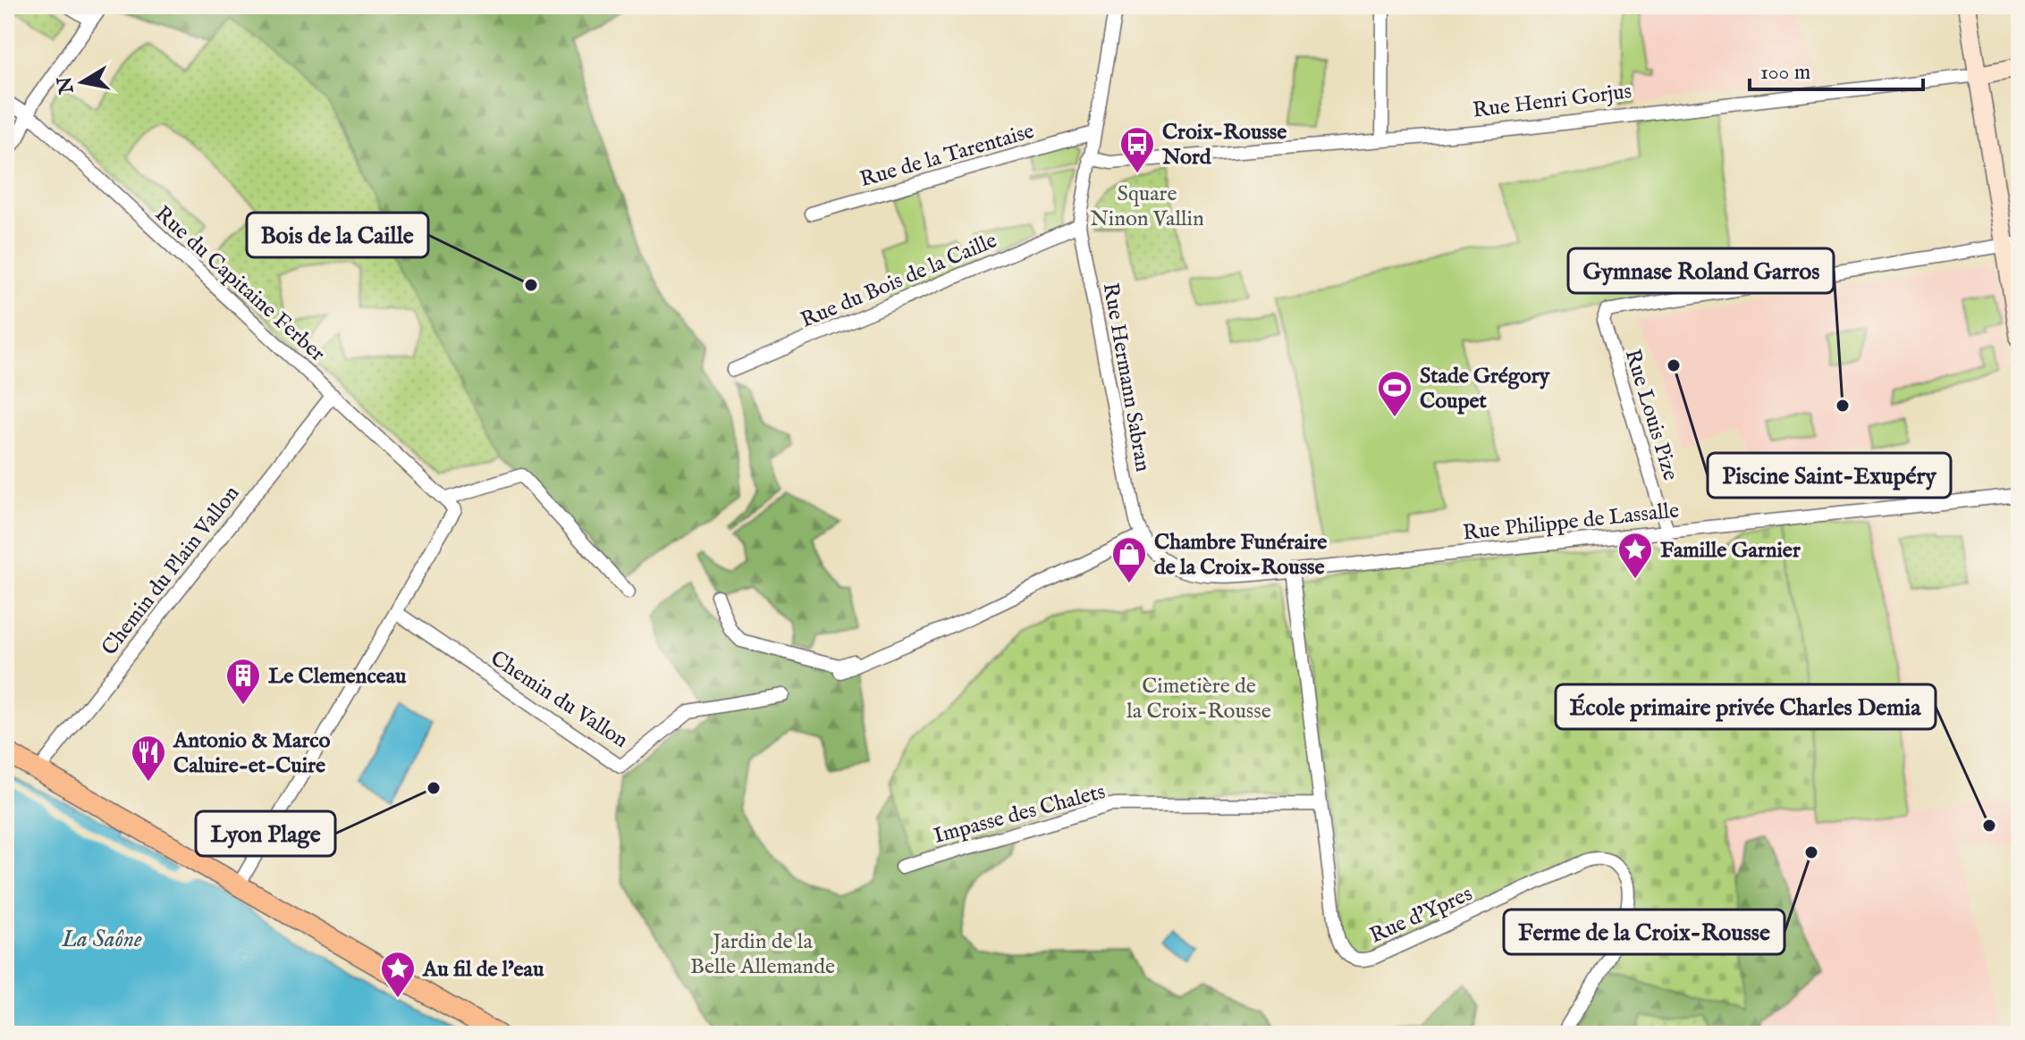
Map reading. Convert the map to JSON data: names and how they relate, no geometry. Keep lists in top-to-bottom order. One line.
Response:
{"streets":{"street":["Rue Henri Gorjus","Rue de la Tarentaise","Rue du Bois de la Caille","Rue du Capitaine Ferber","Rue Hermann Sabran","Rue Louis Pize","Rue Philippe de Lassalle","Chemin du Plain Vallon","Chemin du Vallon","Impasse des Chalets","Rue d'Ypres"]},"crossings":[["Rue Henri Gorjus","Rue Hermann Sabran"],["Rue de la Tarentaise","Rue Hermann Sabran"],["Rue du Bois de la Caille","Rue Hermann Sabran"],["Rue du Capitaine Ferber","Chemin du Plain Vallon"],["Rue Hermann Sabran","Rue Philippe de Lassalle"],["Rue Louis Pize","Rue Philippe de Lassalle"],["Rue Philippe de Lassalle","Rue d'Ypres"],["Impasse des Chalets","Rue d'Ypres"]],"water":["La Saône"],"parks":["Square Ninon Vallin","Cimetière de la Croix-Rousse","Jardin de la Belle Allemande"],"places":{"bus stop":["Croix-Rousse Nord"],"other":["Bois de la Caille","Piscine Saint-Exupéry","Gymnase Roland Garros","Lyon Plage","École primaire privée Charles Demia","Ferme de la Croix-Rousse"],"sports":["Stade Grégory Coupet"],"place":["Famille Garnier","Au fil de l'eau"],"shop":["Chambre Funéraire de la Croix-Rousse"],"building":["Le Clemenceau"],"restaurant":["Antonio & Marco Caluire-et-Cuire"]},"scale_bar":"100 m","north":"left"}
